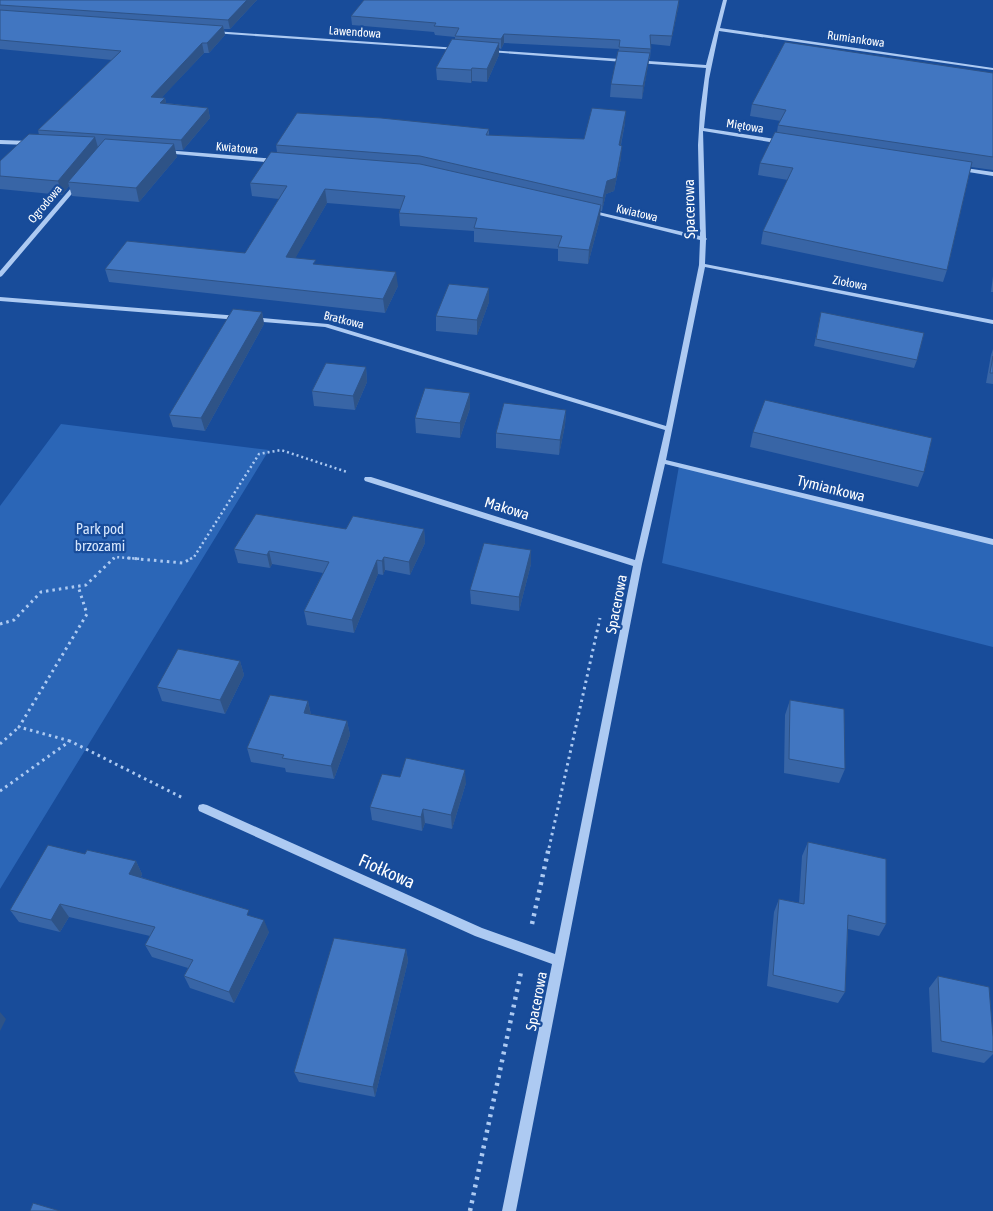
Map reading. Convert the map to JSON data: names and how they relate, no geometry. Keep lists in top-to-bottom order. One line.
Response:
{"streets":{"street":["Lawendowa","Rumiankowa","Miętowa","Kwiatowa","Ogrodowa","Spacerowa","Ziołowa","Bratkowa","Tymiankowa","Makowa","Fiołkowa"]},"crossings":[["Rumiankowa","Spacerowa"],["Miętowa","Spacerowa"],["Kwiatowa","Spacerowa"],["Spacerowa","Ziołowa"],["Spacerowa","Bratkowa"],["Spacerowa","Tymiankowa"],["Spacerowa","Makowa"],["Spacerowa","Fiołkowa"]],"parks":["Park pod brzozami"]}
